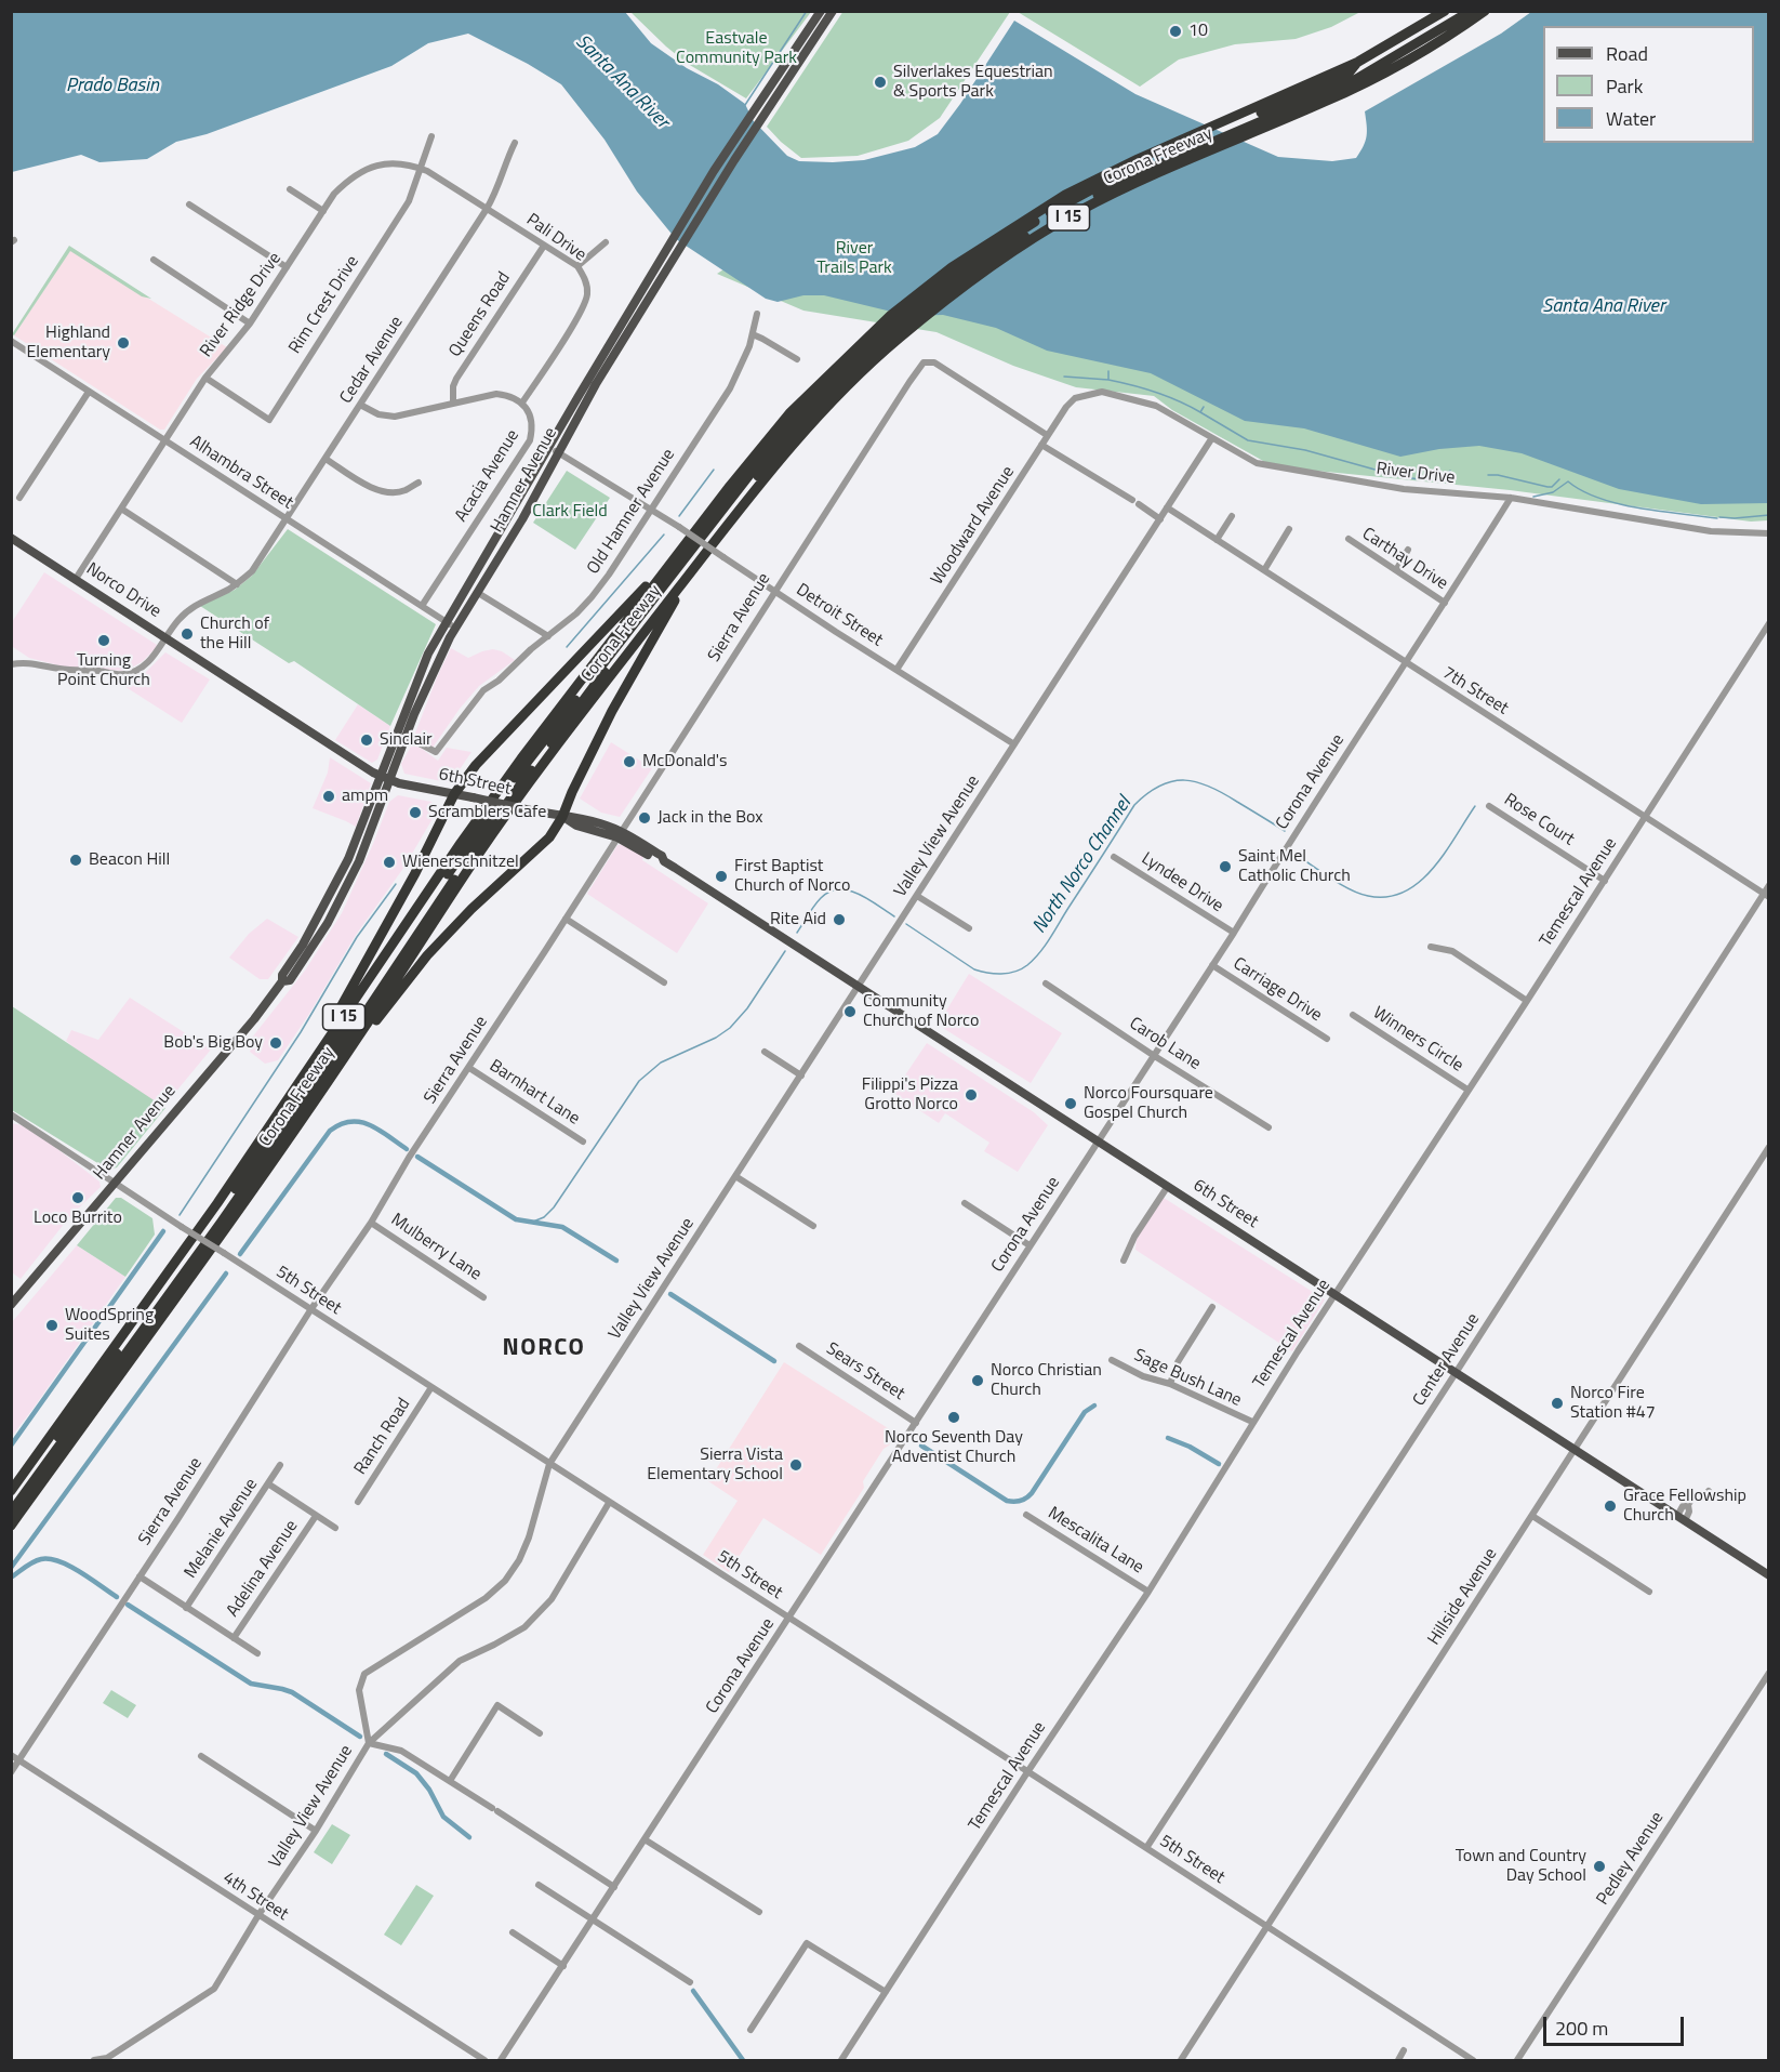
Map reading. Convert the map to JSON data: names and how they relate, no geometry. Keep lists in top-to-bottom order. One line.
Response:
{"streets":{"highway":["Corona Freeway","I 15"],"main road":["Hamner Avenue","Norco Drive","6th Street"],"street":["Pali Drive","River Ridge Drive","Rim Crest Drive","Queens Road","Cedar Avenue","Alhambra Street","River Drive","Acacia Avenue","Old Hamner Avenue","Woodward Avenue","Carthay Drive","Detroit Street","Sierra Avenue","7th Street","Corona Avenue","Rose Court","Valley View Avenue","Lyndee Drive","Temescal Avenue","Carriage Drive","Winners Circle","Carob Lane","Barnhart Lane","Mulberry Lane","5th Street","Center Avenue","Sears Street","Sage Bush Lane","Ranch Road","Melanie Avenue","Mescalita Lane","Adelina Avenue","Hillside Avenue","Pedley Avenue","4th Street"]},"crossings":[["Corona Freeway","I 15"],["Pali Drive","River Ridge Drive"],["Pali Drive","Queens Road"],["Pali Drive","Cedar Avenue"],["Pali Drive","Acacia Avenue"],["River Ridge Drive","Rim Crest Drive"],["River Ridge Drive","Cedar Avenue"],["River Ridge Drive","Alhambra Street"],["River Ridge Drive","Norco Drive"],["Cedar Avenue","Alhambra Street"],["Alhambra Street","Acacia Avenue"],["Alhambra Street","Hamner Avenue"],["River Drive","Woodward Avenue"],["River Drive","Corona Avenue"],["River Drive","Valley View Avenue"],["Hamner Avenue","Old Hamner Avenue"],["Hamner Avenue","Norco Drive"],["Hamner Avenue","Detroit Street"],["Hamner Avenue","6th Street"],["Hamner Avenue","5th Street"],["Old Hamner Avenue","Detroit Street"],["Woodward Avenue","Detroit Street"],["Woodward Avenue","Sierra Avenue"],["Carthay Drive","Corona Avenue"],["Norco Drive","6th Street"],["Detroit Street","Sierra Avenue"],["Detroit Street","Valley View Avenue"],["Sierra Avenue","6th Street"],["Sierra Avenue","Barnhart Lane"],["Sierra Avenue","Mulberry Lane"],["Sierra Avenue","5th Street"],["Sierra Avenue","4th Street"],["7th Street","Corona Avenue"],["7th Street","Valley View Avenue"],["7th Street","Temescal Avenue"],["7th Street","Center Avenue"],["6th Street","Corona Avenue"],["6th Street","Valley View Avenue"],["6th Street","Temescal Avenue"],["6th Street","Center Avenue"],["6th Street","Hillside Avenue"],["Corona Avenue","Lyndee Drive"],["Corona Avenue","Carriage Drive"],["Corona Avenue","Carob Lane"],["Corona Avenue","5th Street"],["Corona Avenue","Sears Street"],["Rose Court","Temescal Avenue"],["Valley View Avenue","5th Street"],["Valley View Avenue","4th Street"],["Temescal Avenue","Winners Circle"],["Temescal Avenue","5th Street"],["Temescal Avenue","Sage Bush Lane"],["Temescal Avenue","Mescalita Lane"],["5th Street","Center Avenue"],["5th Street","Ranch Road"],["5th Street","Hillside Avenue"]],"districts":["NORCO"],"water":["Santa Ana River","Prado Basin","North Norco Channel"],"parks":["Eastvale Community Park","River Trails Park","Clark Field"],"places":["10","Silverlakes Equestrian & Sports Park","Highland Elementary","Church of the Hill","Turning Point Church","Sinclair","McDonald's","ampm","Scramblers Cafe","Jack in the Box","Beacon Hill","Wienerschnitzel","Saint Mel Catholic Church","First Baptist Church of Norco","Rite Aid","Community Church of Norco","Bob's Big Boy","Filippi's Pizza Grotto Norco","Norco Foursquare Gospel Church","Loco Burrito","WoodSpring Suites","Norco Christian Church","Norco Fire Station #47","Norco Seventh Day Adventist Church","Sierra Vista Elementary School","Grace Fellowship Church","Town and Country Day School"],"legend":["Road","Park","Water"],"scale_bar":"200 m"}
